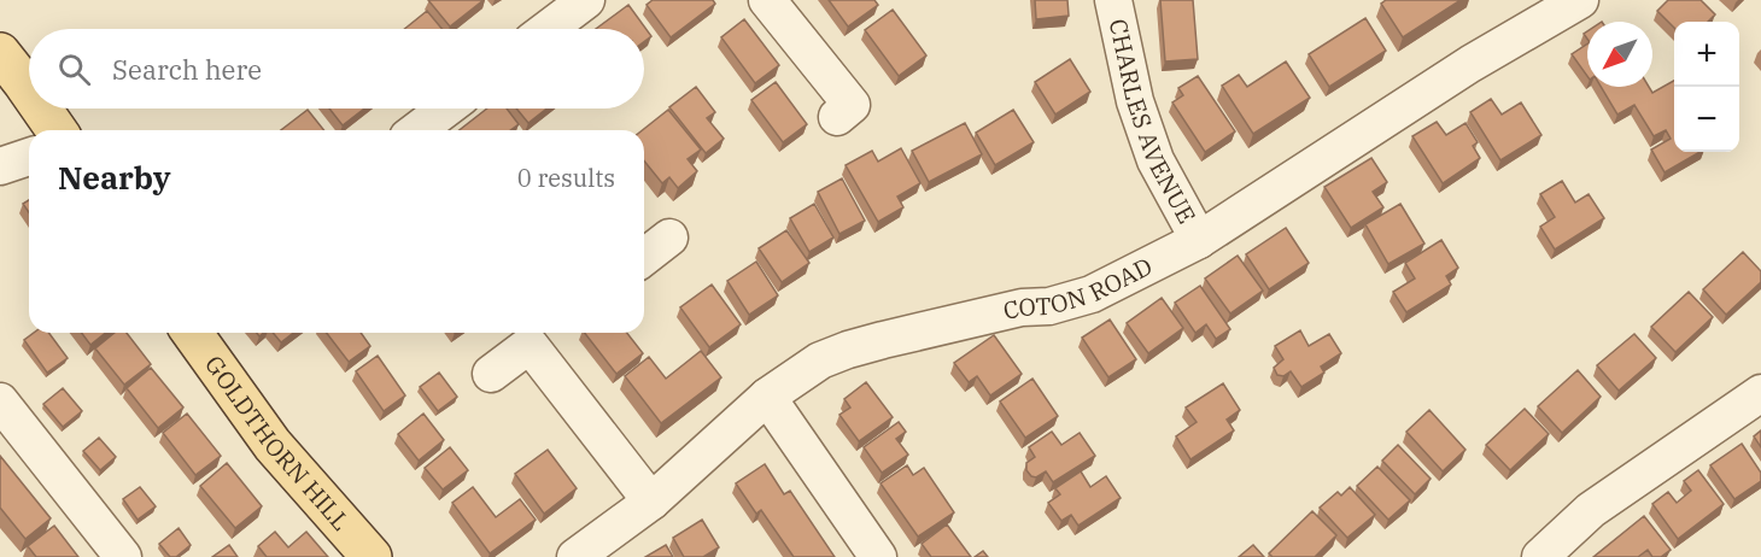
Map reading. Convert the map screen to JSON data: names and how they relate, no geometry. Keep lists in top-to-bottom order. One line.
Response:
{"streets":{"main road":["GOLDTHORN HILL"],"street":["CHARLES AVENUE","COTON ROAD"]},"crossings":[["CHARLES AVENUE","COTON ROAD"]],"north":"bottom left","page":{"map_buttons":["+","−"],"search":"Search here","heading":["Nearby","0 results"]}}
